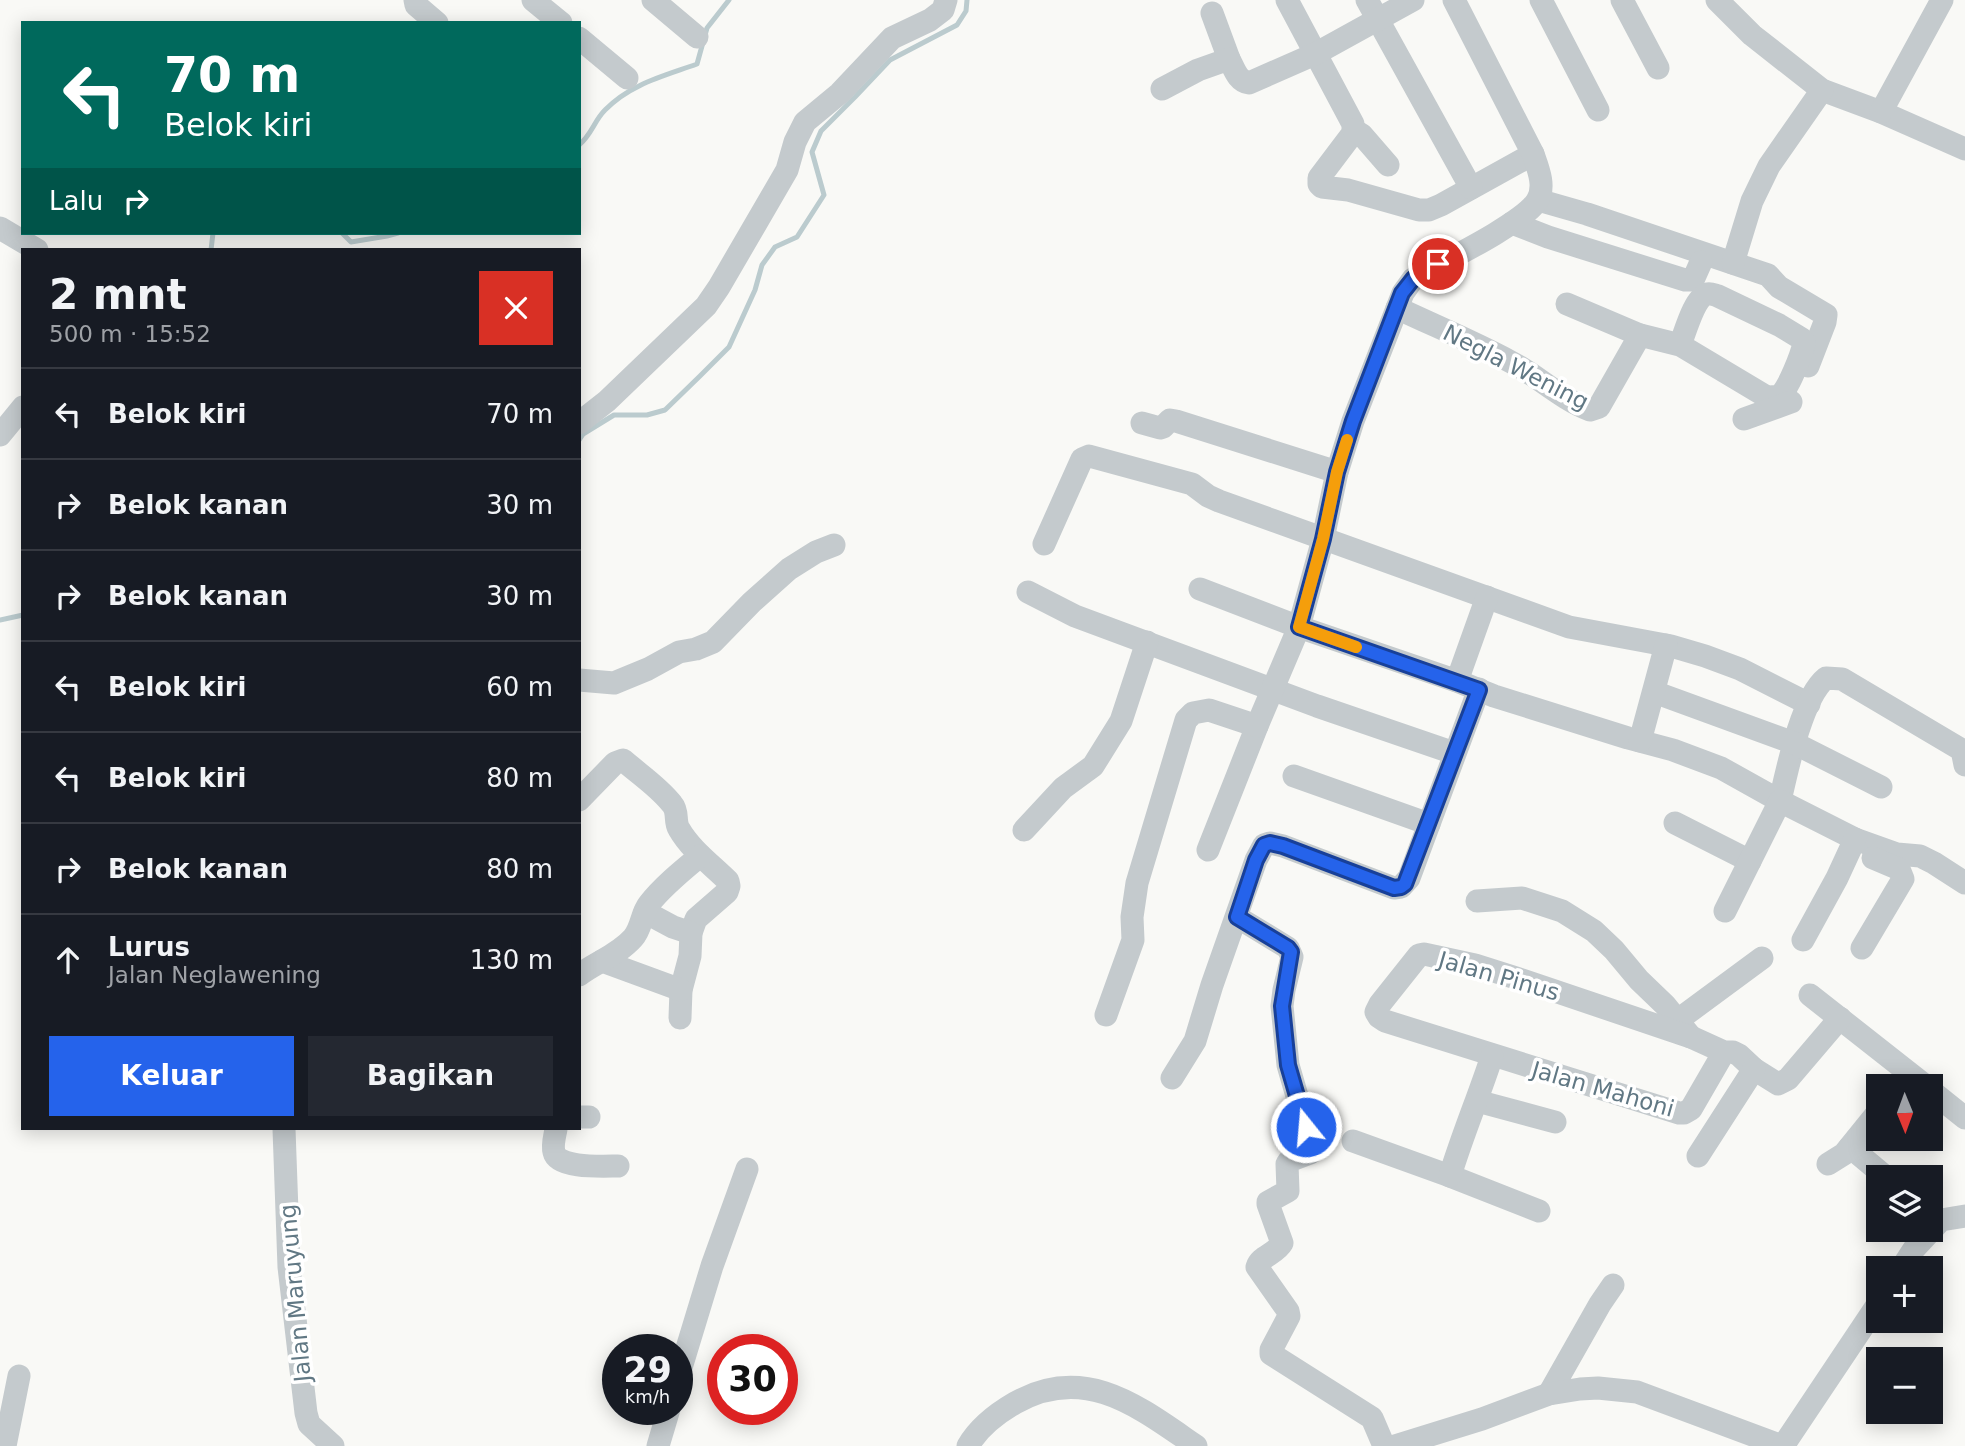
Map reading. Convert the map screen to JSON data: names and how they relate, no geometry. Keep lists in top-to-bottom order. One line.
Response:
{"streets":{"street":["Negla Wening","Jalan Pinus","Jalan Mahoni","Jalan Maruyung"]},"crossings":[["Jalan Pinus","Jalan Mahoni"]],"north":"bottom","page":{"turn":["70 m","Belok kiri"],"then":"Lalu","heading":["2 mnt","500 m · 15:52"],"list":[{"name":"Belok kiri","value":"70 m"},{"name":"Belok kanan","value":"30 m"},{"name":"Belok kanan","value":"30 m"},{"name":"Belok kiri","value":"60 m"},{"name":"Belok kiri","value":"80 m"},{"name":"Belok kanan","value":"80 m"},{"name":"Lurus","note":"Jalan Neglawening","value":"130 m"}],"buttons":["Keluar","Bagikan"],"map_buttons":["+","−"],"speed":"29 km/h","limit":"30"}}
